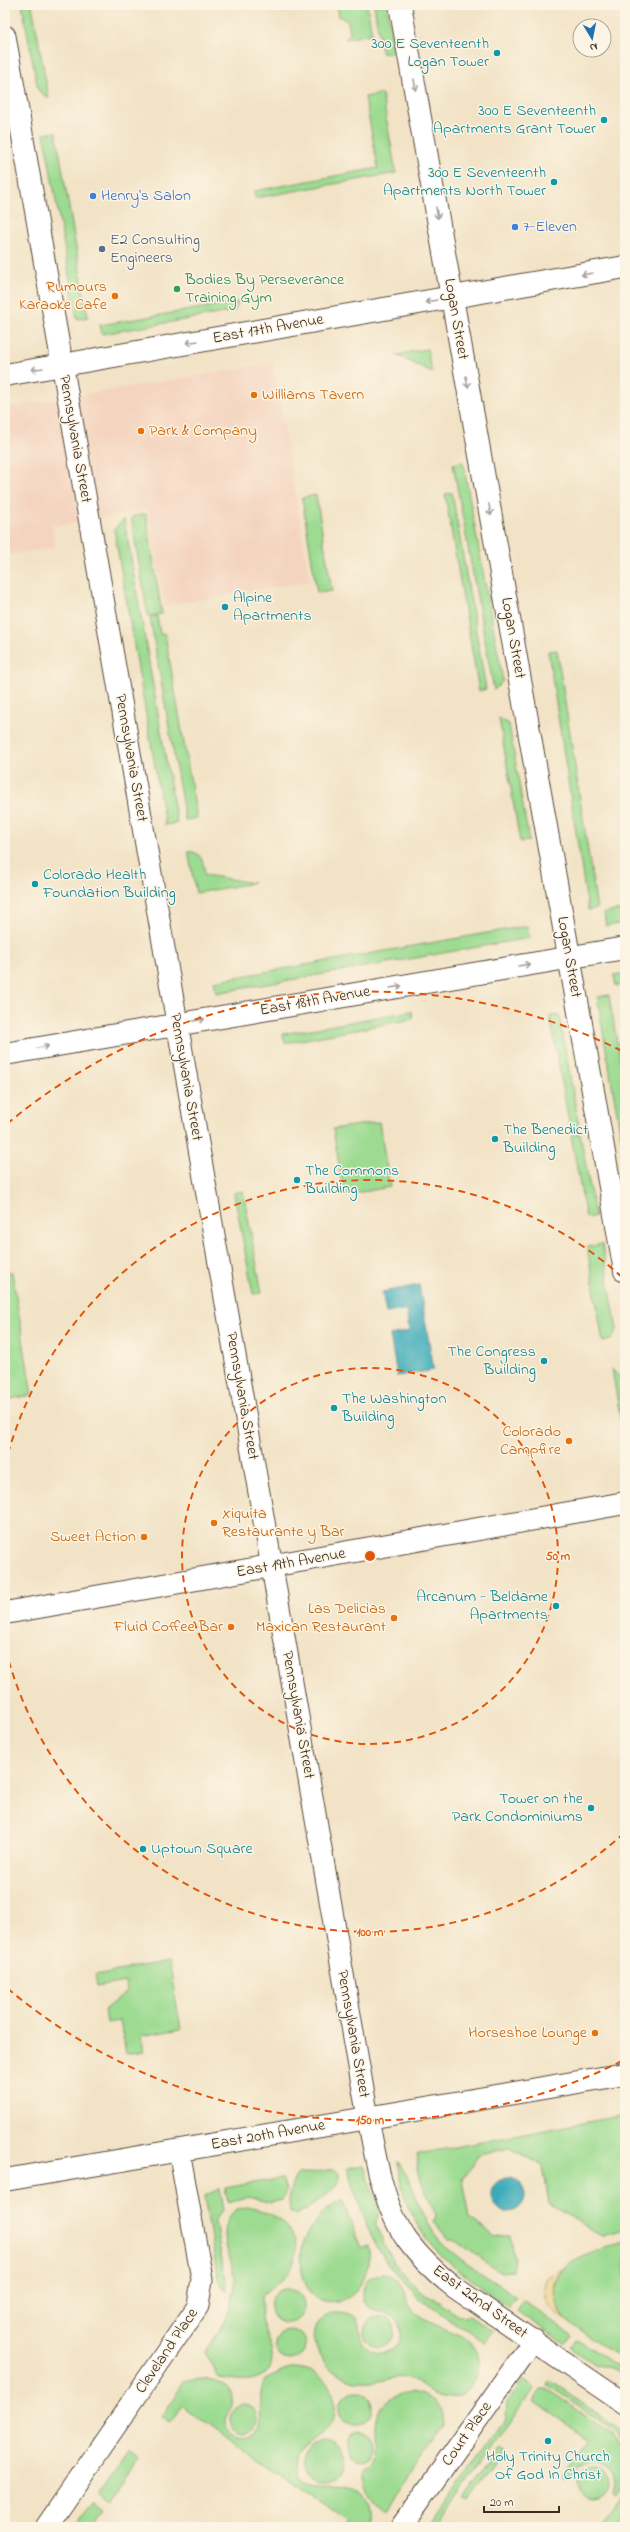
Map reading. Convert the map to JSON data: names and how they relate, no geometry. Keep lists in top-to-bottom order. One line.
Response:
{"streets":{"main road":["Logan Street","East 17th Avenue","East 18th Avenue","East 19th Avenue","East 20th Avenue"],"street":["Pennsylvania Street","East 22nd Street","Cleveland Place","Court Place"]},"crossings":[["Logan Street","East 17th Avenue"],["Logan Street","East 18th Avenue"],["East 17th Avenue","Pennsylvania Street"],["Pennsylvania Street","East 18th Avenue"],["Pennsylvania Street","East 19th Avenue"],["Pennsylvania Street","East 20th Avenue"],["Pennsylvania Street","East 22nd Street"],["East 20th Avenue","East 22nd Street"],["East 20th Avenue","Cleveland Place"],["East 22nd Street","Court Place"]],"one_way":["Logan Street","East 17th Avenue","East 18th Avenue"],"places":["300 E Seventeenth Logan Tower","300 E Seventeenth Apartments Grant Tower","300 E Seventeenth Apartments North Tower","Henry's Salon","7-Eleven","E2 Consulting Engineers","Bodies By Perseverance Training Gym","Rumours Karaoke Cafe","Williams Tavern","Park & Company","Alpine Apartments","Colorado Health Foundation Building","The Benedict Building","The Commons Building","The Congress Building","The Washington Building","Colorado Campfire","Xiquita Restaurante y Bar","Sweet Action","Arcanum - Beldame Apartments","Las Delicias Maxican Restaurant","Fluid Coffee Bar","Tower on the Park Condominiums","Uptown Square","Horseshoe Lounge","Holy Trinity Church Of God In Christ"],"scale_bar":"20 m","north":"bottom","rings":["50 m","100 m","150 m"]}
